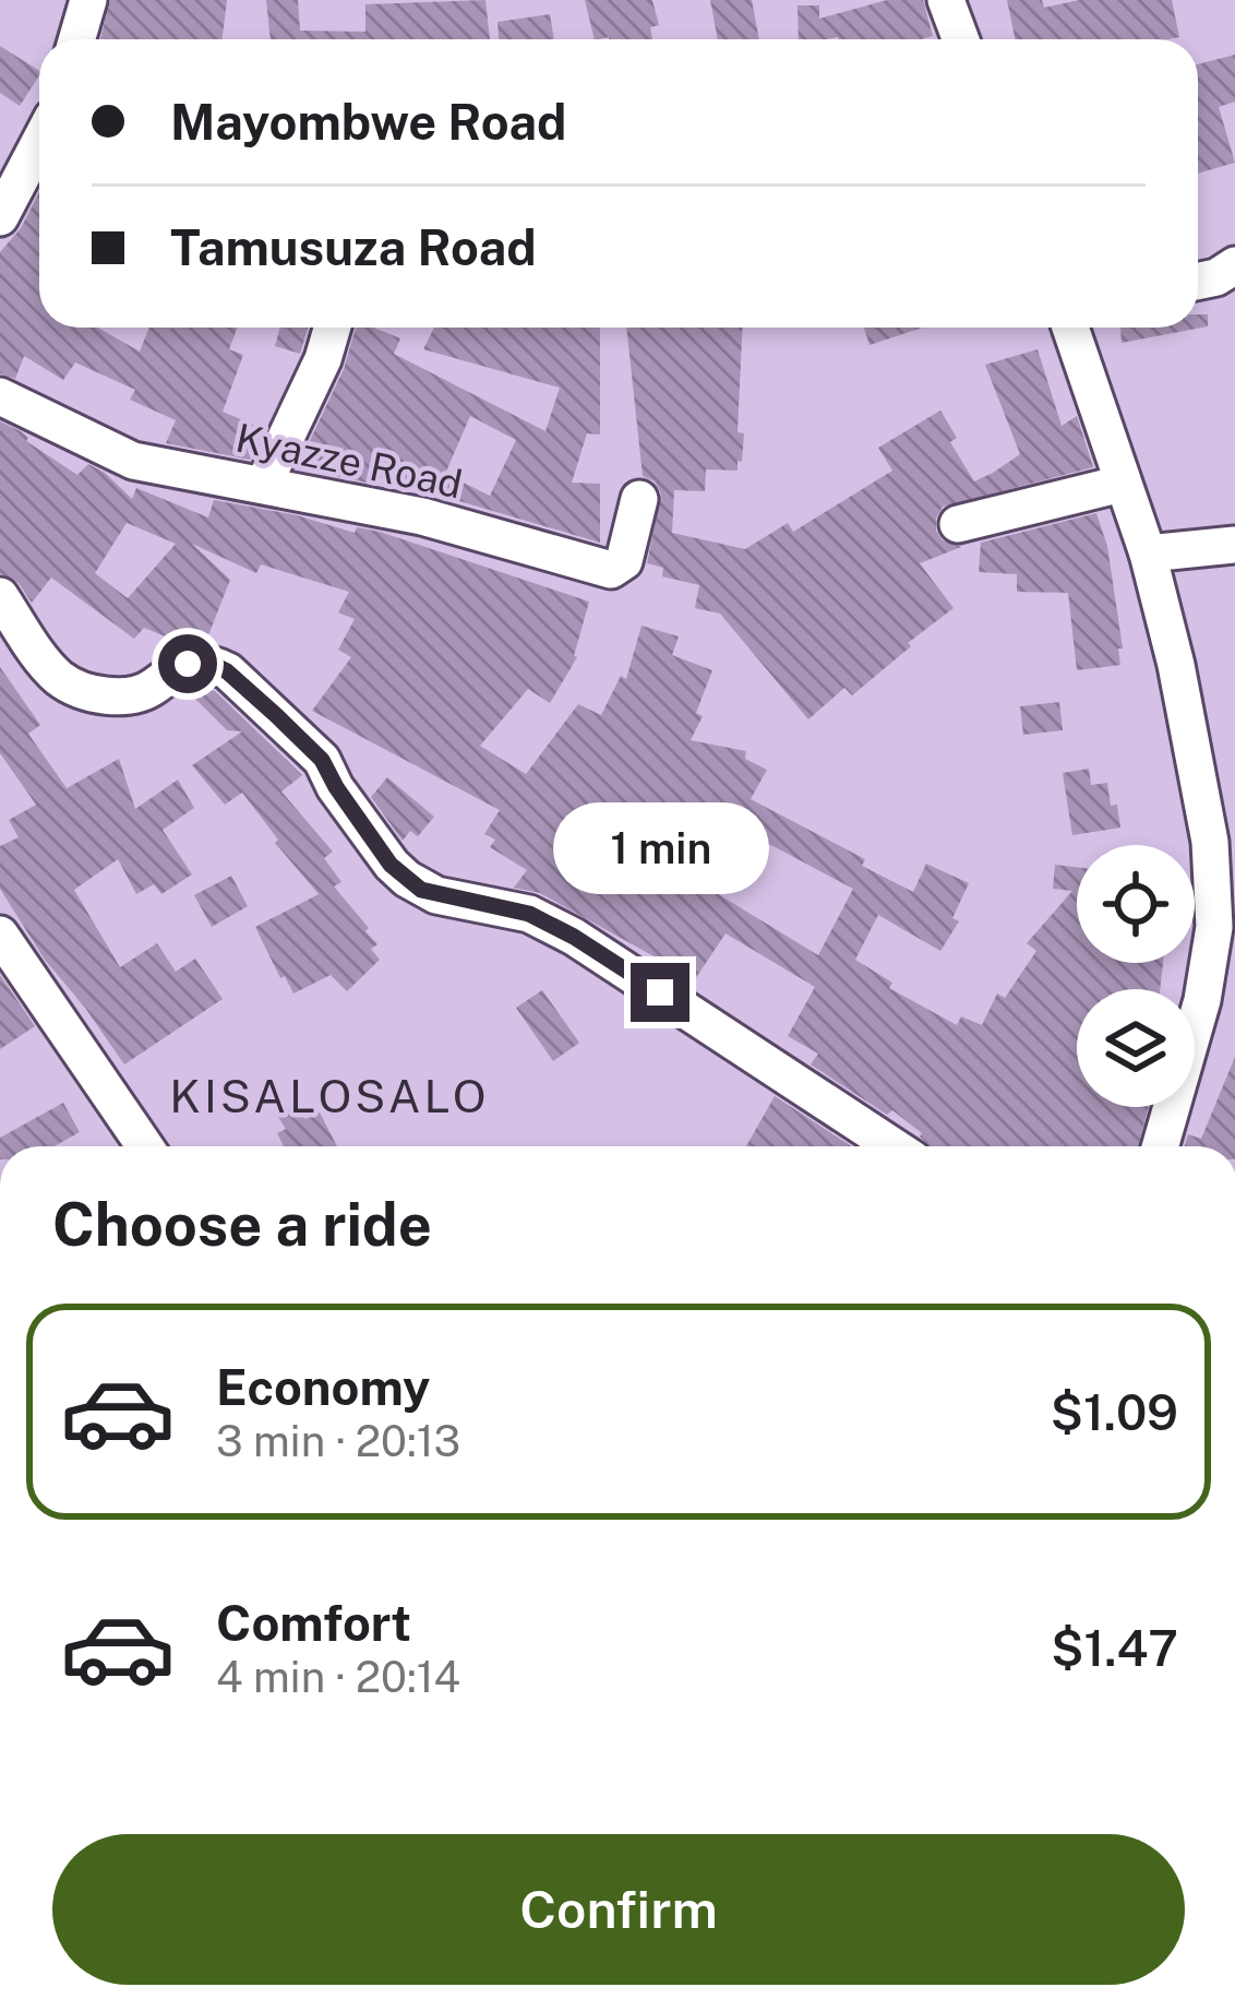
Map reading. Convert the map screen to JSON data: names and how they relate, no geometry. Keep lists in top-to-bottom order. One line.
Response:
{"streets":{"street":["Kyazze Road"]},"districts":["KISALOSALO"],"page":{"banner":["Mayombwe Road","Tamusuza Road"],"bubble":"1 min","heading":"Choose a ride","list":[{"name":"Economy","note":"3 min · 20:13","value":"$1.09"},{"name":"Comfort","note":"4 min · 20:14","value":"$1.47"}],"buttons":"Confirm"}}
